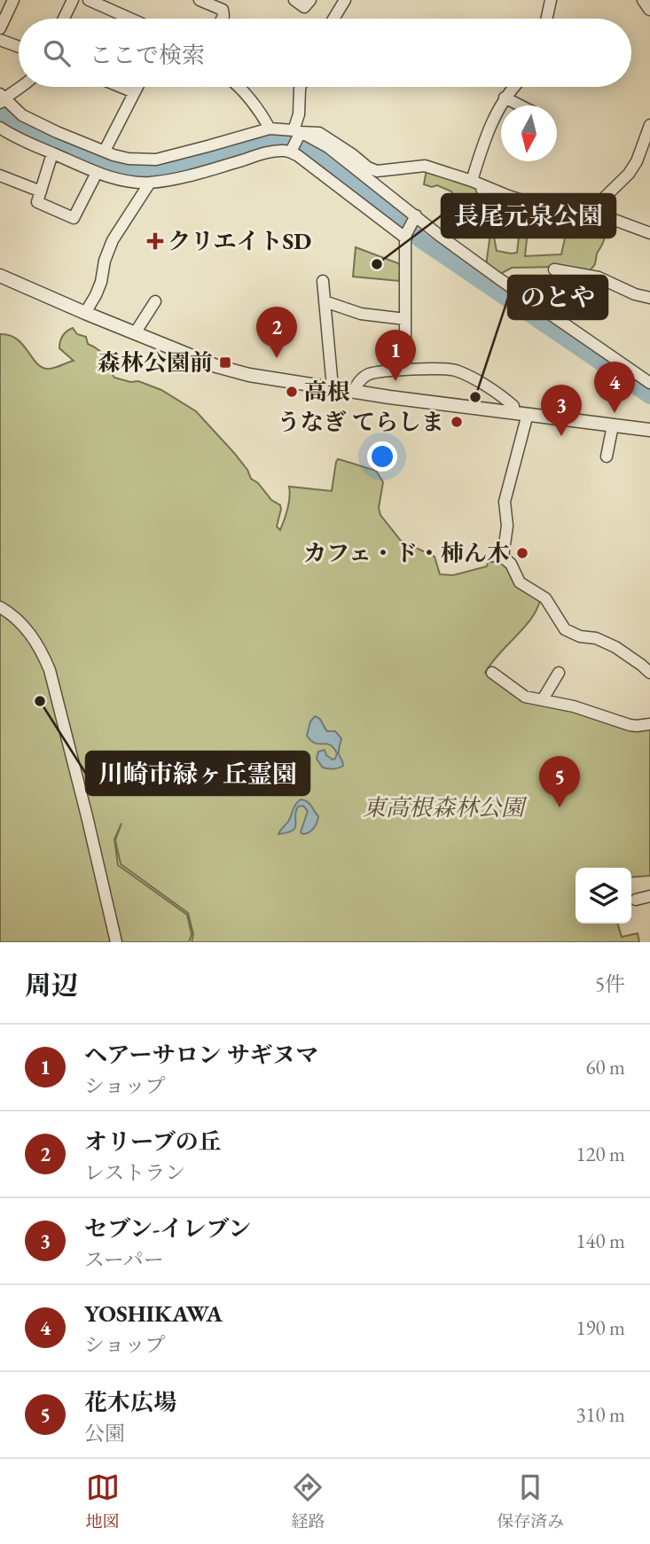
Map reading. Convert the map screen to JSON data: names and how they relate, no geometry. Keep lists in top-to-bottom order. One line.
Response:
{"parks":["東高根森林公園"],"places":{"health":["クリエイトSD"],"other":["長尾元泉公園","高根","のとや","うなぎ てらしま","カフェ・ド・柿ん木","川崎市緑ヶ丘霊園"],"transit":["森林公園前"]},"north":"bottom","page":{"search":"ここで検索","pins":["2","1","4","3","5"],"heading":["周辺","5件"],"list":[{"mark":"1","name":"ヘアーサロン サギヌマ","note":"ショップ","value":"60 m"},{"mark":"2","name":"オリーブの丘","note":"レストラン","value":"120 m"},{"mark":"3","name":"セブン-イレブン","note":"スーパー","value":"140 m"},{"mark":"4","name":"YOSHIKAWA","note":"ショップ","value":"190 m"},{"mark":"5","name":"花木広場","note":"公園","value":"310 m"}],"nav":["地図","経路","保存済み"]}}
